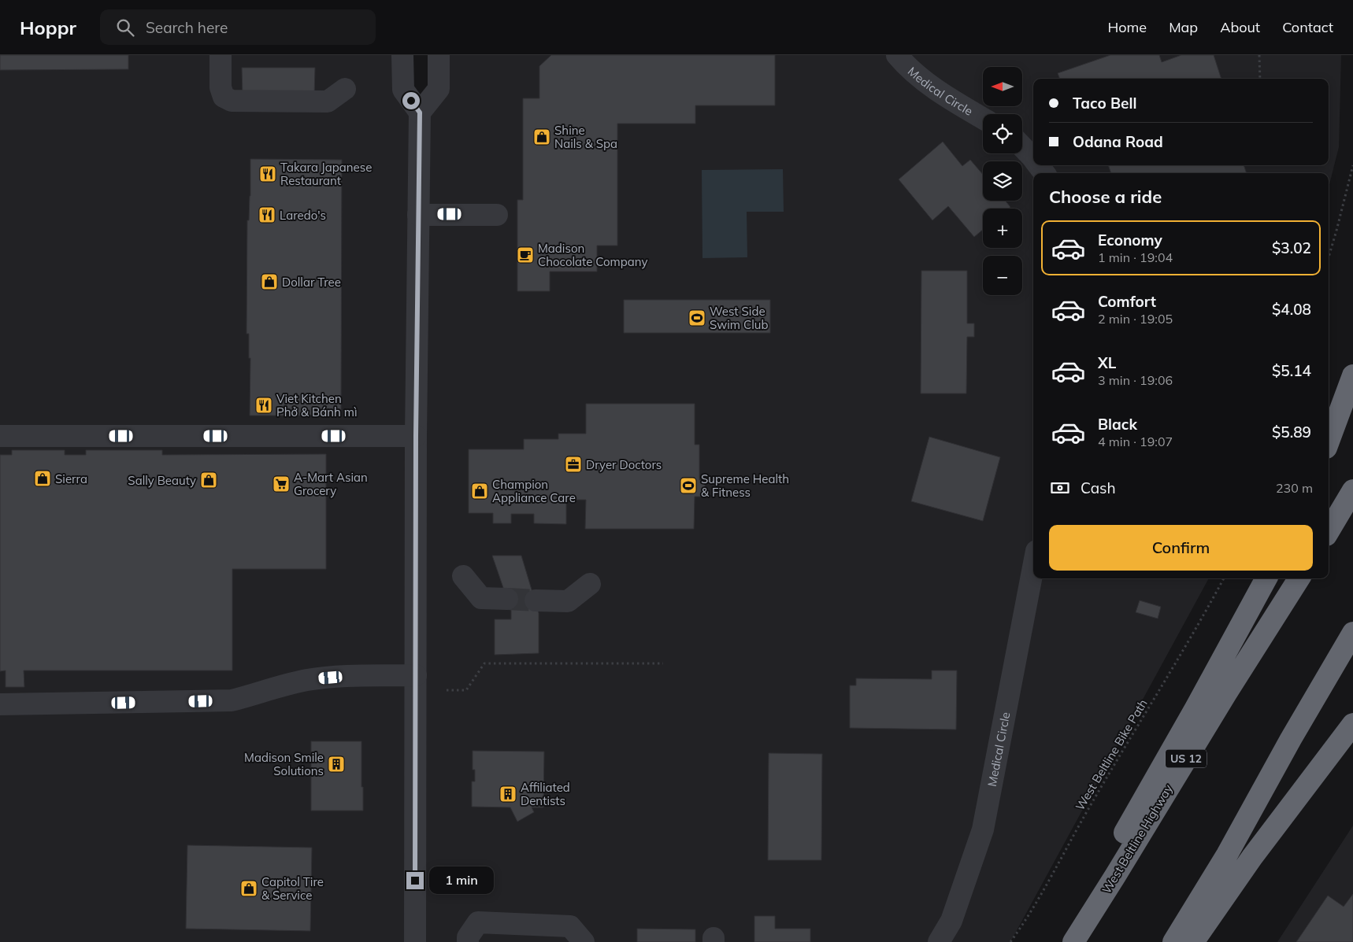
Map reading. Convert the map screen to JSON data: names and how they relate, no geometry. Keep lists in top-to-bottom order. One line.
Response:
{"streets":{"highway":["US 12","West Beltline Highway"],"street":["Medical Circle"],"path":["West Beltline Bike Path"]},"places":{"shop":["Shine Nails & Spa","Dollar Tree","Sierra","Sally Beauty","Champion Appliance Care","Capitol Tire & Service"],"restaurant":["Takara Japanese Restaurant","Laredo's","Viet Kitchen Phở & Bánh mì"],"cafe":["Madison Chocolate Company"],"sports":["West Side Swim Club","Supreme Health & Fitness"],"office":["Dryer Doctors"],"supermarket":["A-Mart Asian Grocery"],"building":["Madison Smile Solutions","Affiliated Dentists"]},"north":"left","page":{"header":"Hoppr","search":"Search here","nav":["Home","Map","About","Contact"],"map_buttons":["+","−"],"banner":["Taco Bell","Odana Road"],"heading":"Choose a ride","list":[{"name":"Economy","note":"1 min · 19:04","value":"$3.02"},{"name":"Comfort","note":"2 min · 19:05","value":"$4.08"},{"name":"XL","note":"3 min · 19:06","value":"$5.14"},{"name":"Black","note":"4 min · 19:07","value":"$5.89"}],"pay":["Cash","230 m"],"buttons":"Confirm","bubble":"1 min"}}
